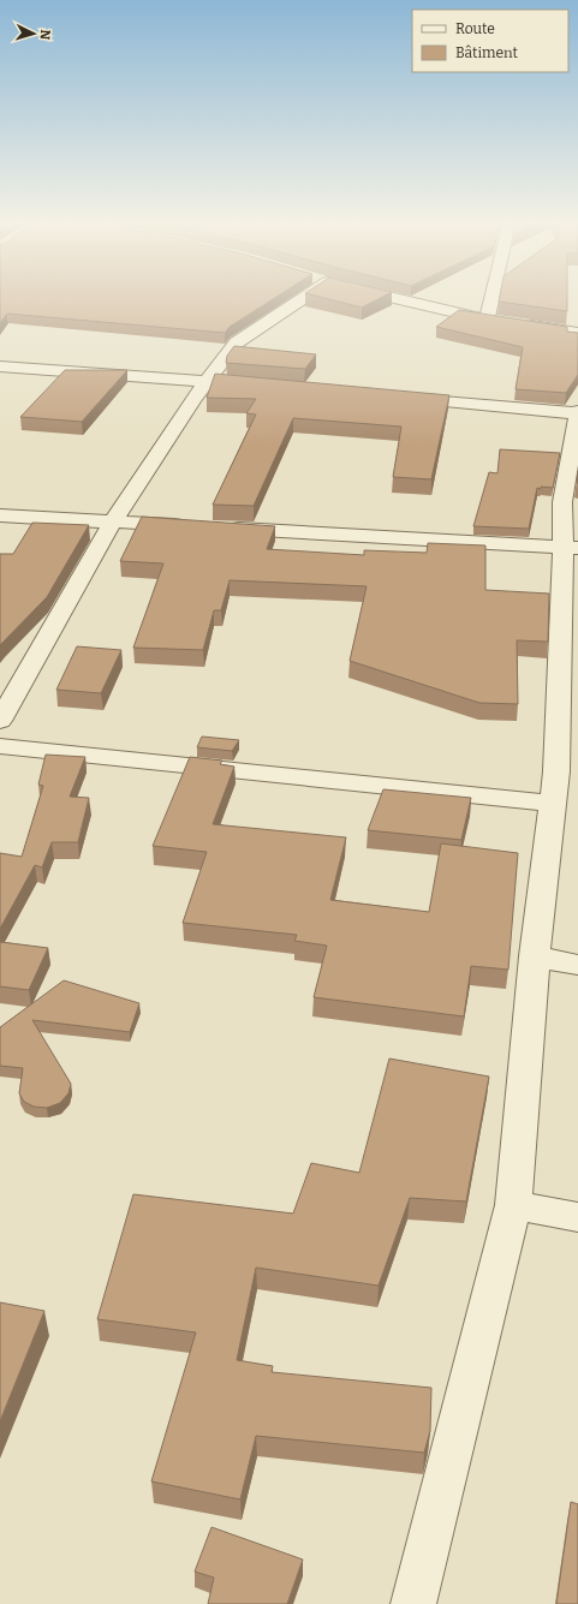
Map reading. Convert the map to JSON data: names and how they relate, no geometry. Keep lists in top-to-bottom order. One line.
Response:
{"legend":["Route","Bâtiment"],"north":"right"}
